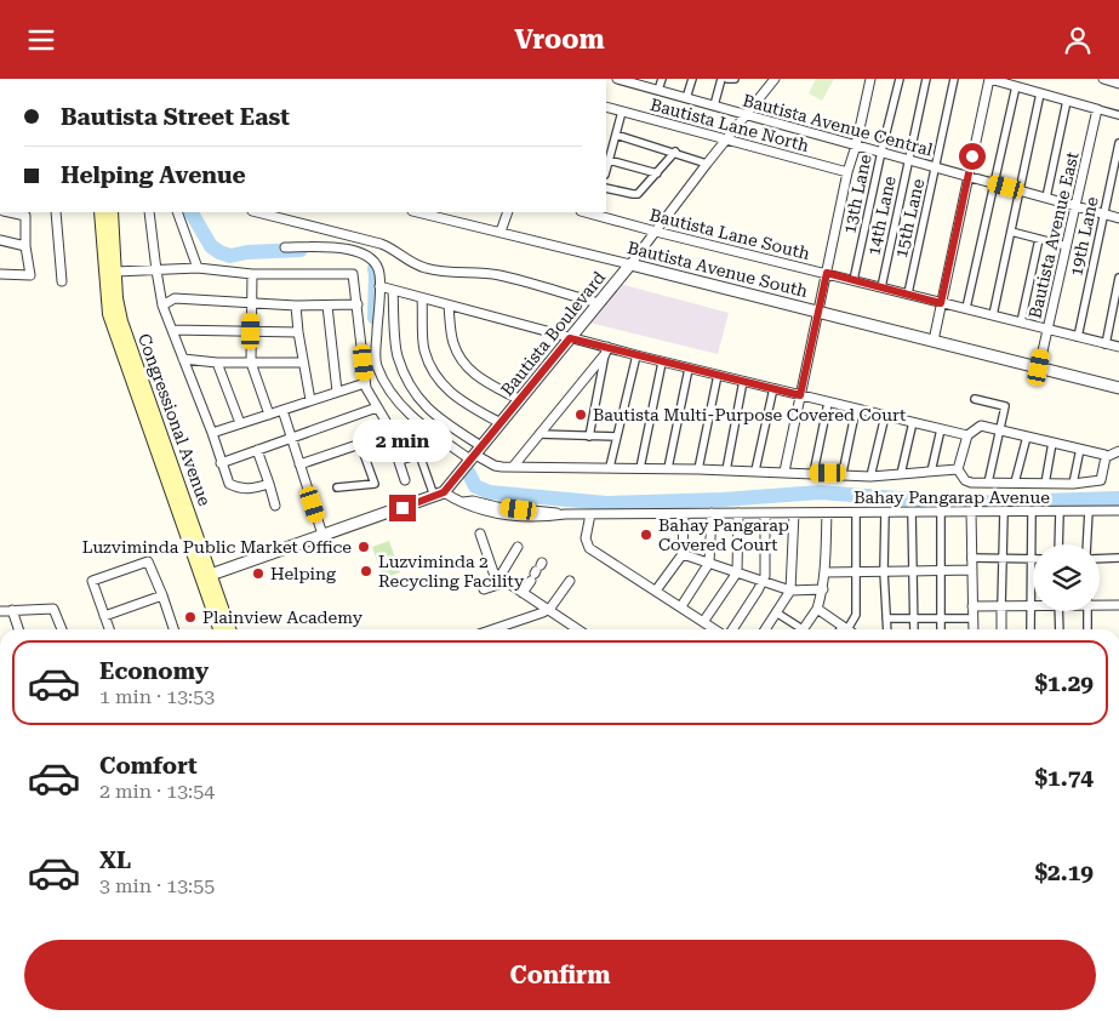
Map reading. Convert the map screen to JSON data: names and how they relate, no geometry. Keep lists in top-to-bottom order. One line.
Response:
{"streets":{"main road":["Congressional Avenue"],"street":["Bautista Lane North","Bautista Avenue Central","13th Lane","14th Lane","15th Lane","Bautista Lane South","Bautista Avenue East","19th Lane","Bautista Avenue South","Bautista Boulevard","Bahay Pangarap Avenue"]},"crossings":[["Bautista Lane North","Bautista Boulevard"],["Bautista Avenue Central","13th Lane"],["Bautista Avenue Central","14th Lane"],["Bautista Avenue Central","15th Lane"],["Bautista Avenue Central","Bautista Avenue East"],["Bautista Avenue Central","19th Lane"],["Bautista Avenue Central","Bautista Boulevard"],["13th Lane","Bautista Lane South"],["14th Lane","Bautista Lane South"],["15th Lane","Bautista Lane South"],["Bautista Lane South","Bautista Avenue East"],["Bautista Lane South","19th Lane"],["Bautista Lane South","Bautista Boulevard"],["Bautista Avenue East","Bautista Avenue South"],["Bautista Avenue South","Bautista Boulevard"],["Bautista Boulevard","Bahay Pangarap Avenue"]],"places":["Bautista Multi-Purpose Covered Court","Bahay Pangarap Covered Court","Luzviminda Public Market Office","Luzviminda 2 Recycling Facility","Helping","Plainview Academy"],"page":{"header":"Vroom","banner":["Bautista Street East","Helping Avenue"],"bubble":"2 min","list":[{"name":"Economy","note":"1 min · 13:53","value":"$1.29"},{"name":"Comfort","note":"2 min · 13:54","value":"$1.74"},{"name":"XL","note":"3 min · 13:55","value":"$2.19"}],"buttons":"Confirm"}}
